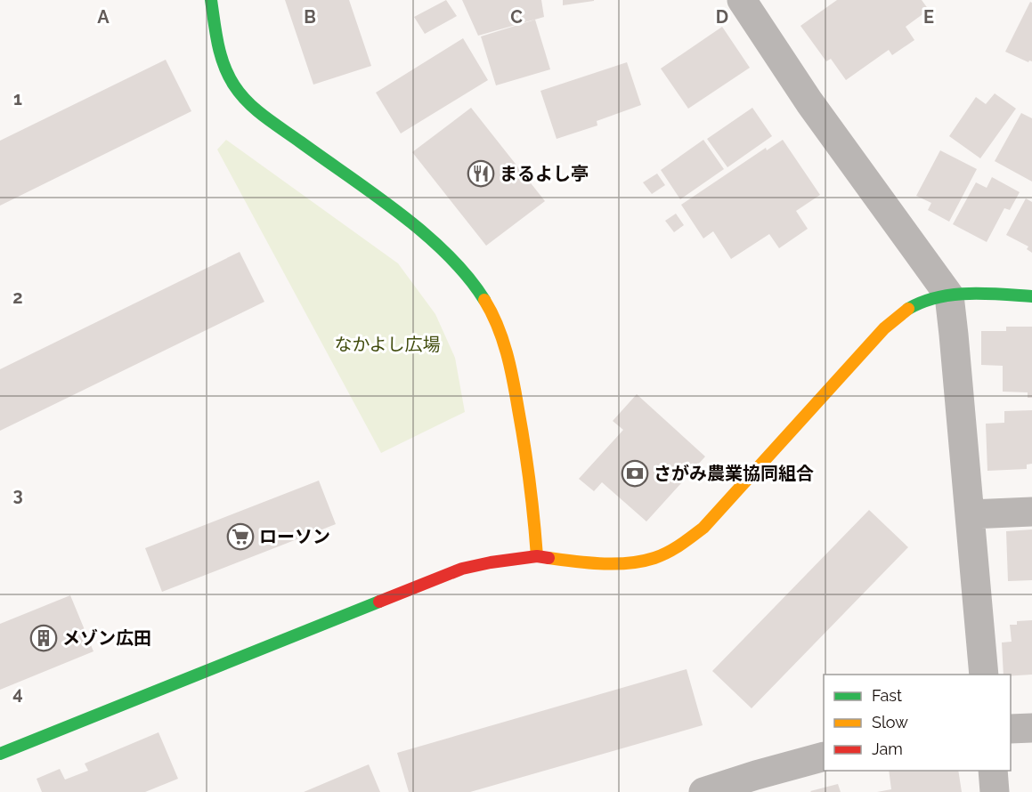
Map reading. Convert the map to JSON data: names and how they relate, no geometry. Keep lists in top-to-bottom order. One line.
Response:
{"parks":["なかよし広場"],"places":{"restaurant":["まるよし亭"],"bank":["さがみ農業協同組合"],"supermarket":["ローソン"],"building":["メゾン広田"]},"legend":["Fast","Slow","Jam"],"grid":{"columns":["A","B","C","D","E"],"rows":["1","2","3","4"]}}
